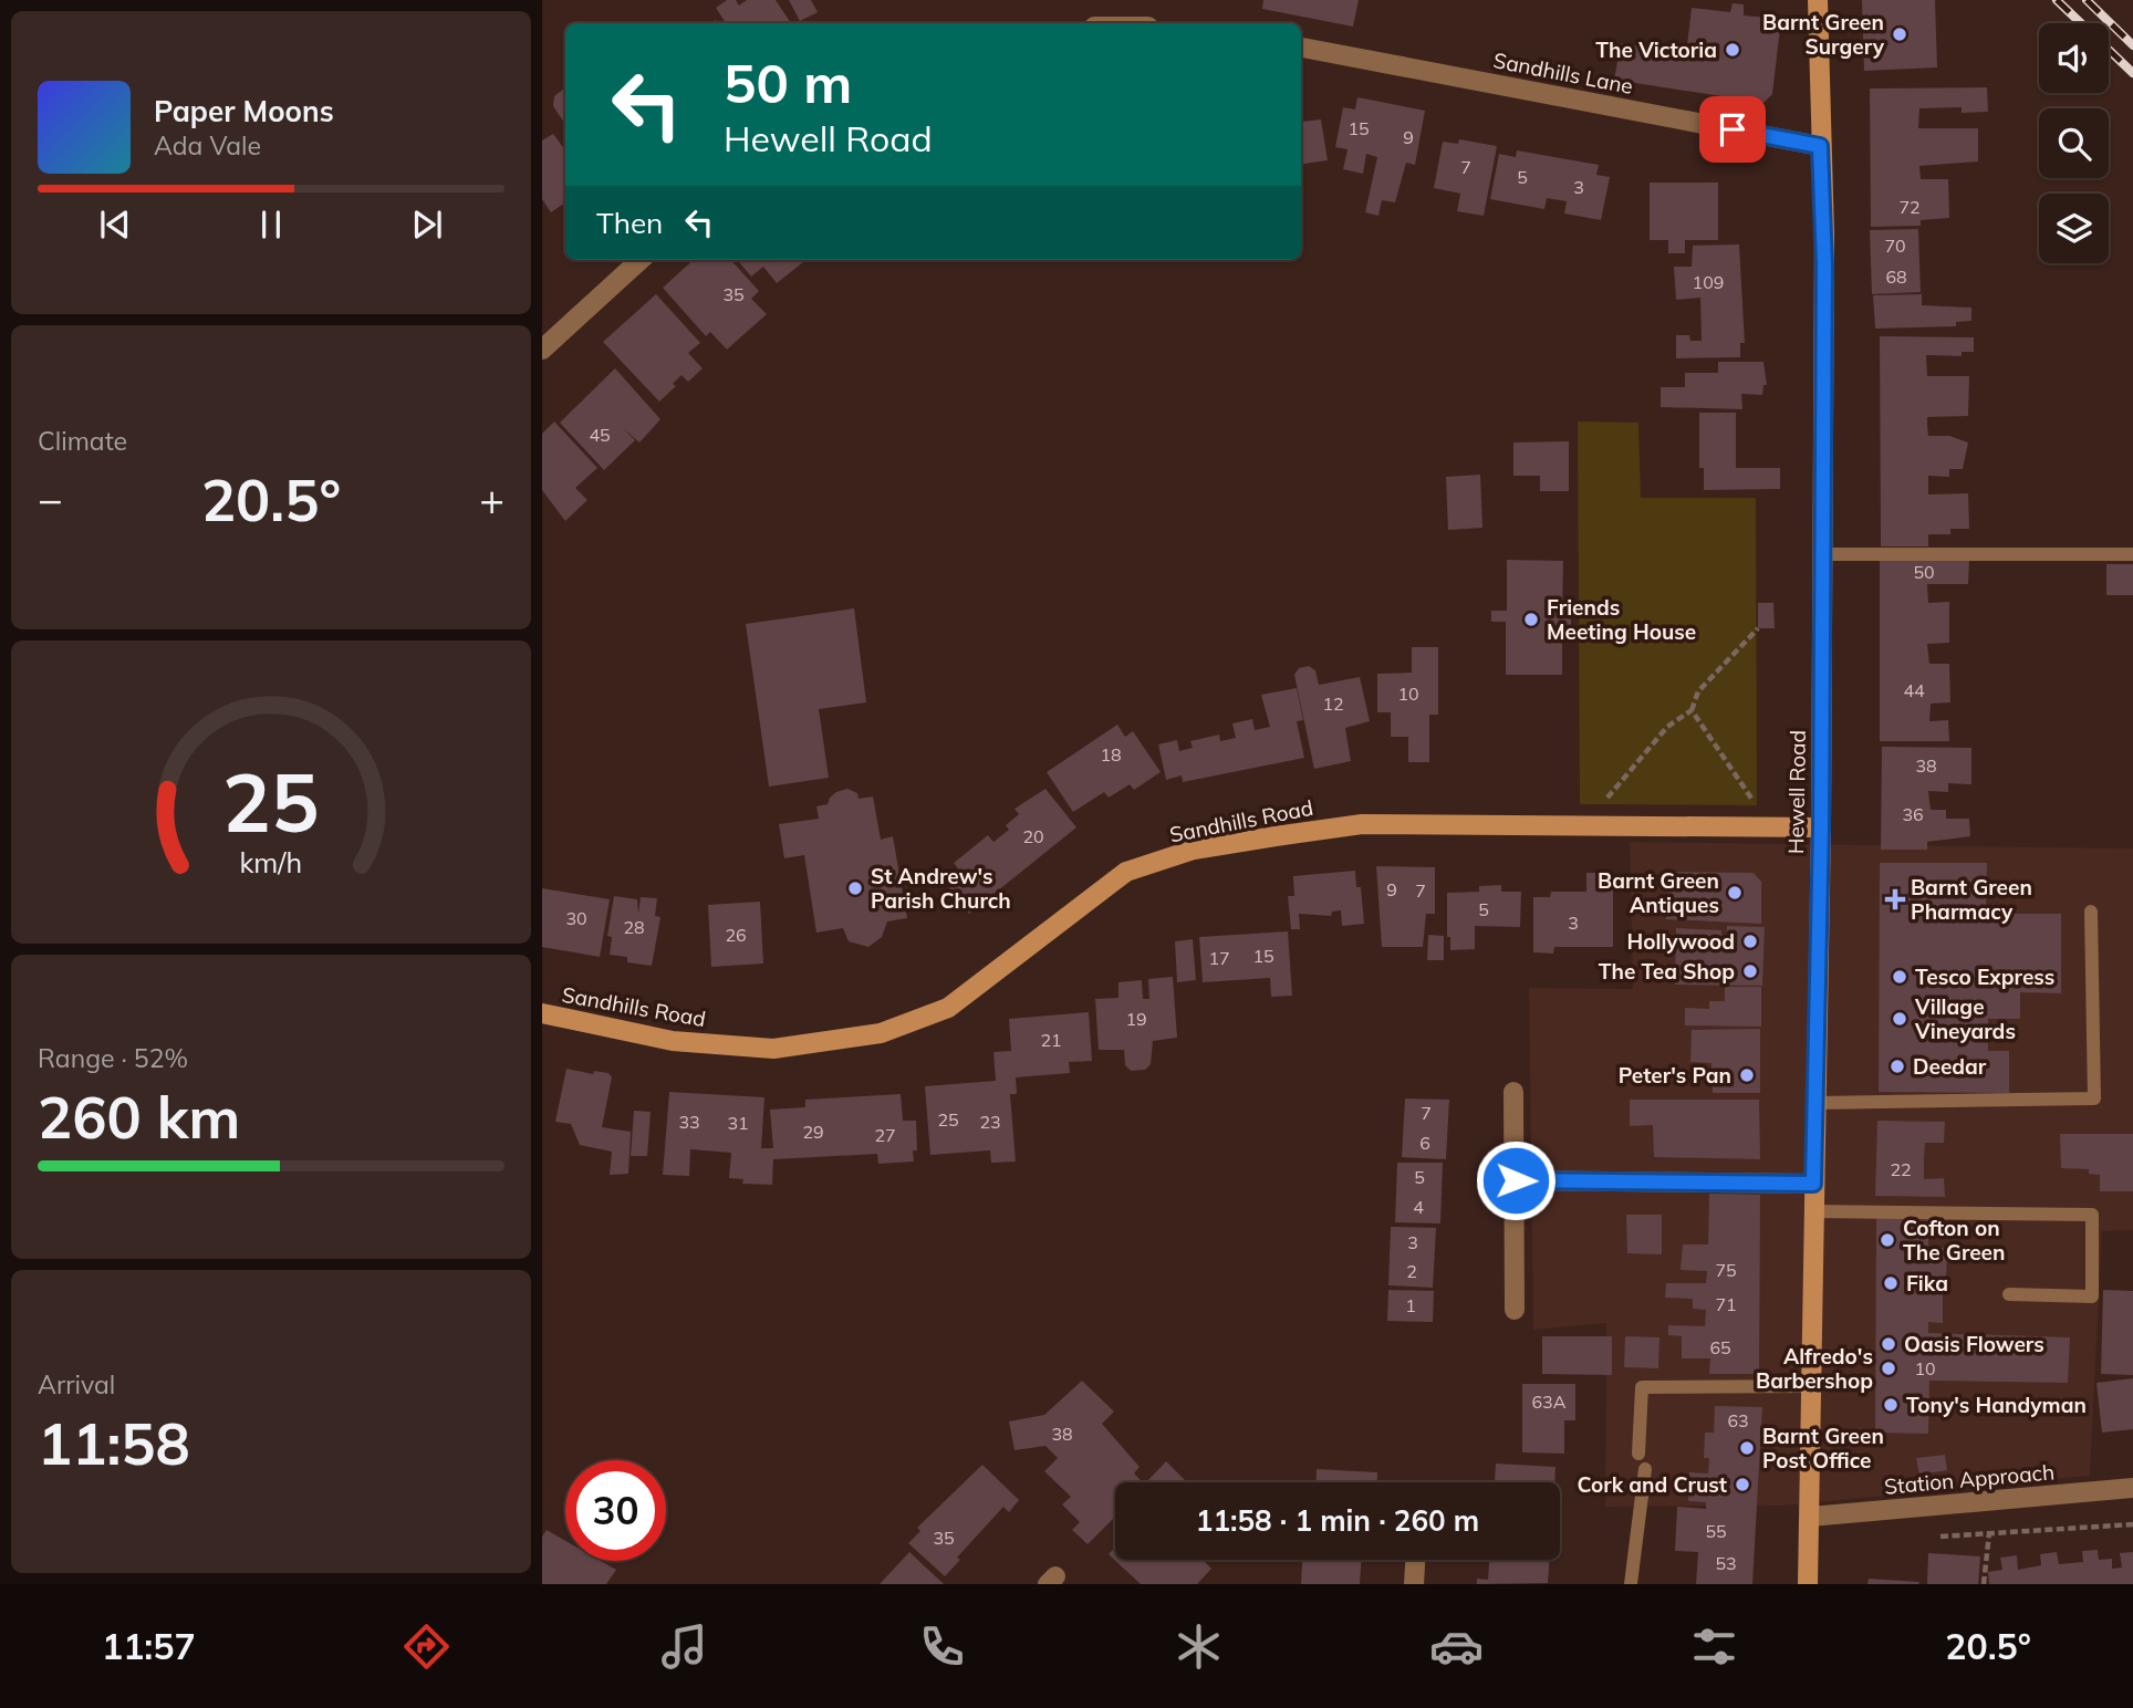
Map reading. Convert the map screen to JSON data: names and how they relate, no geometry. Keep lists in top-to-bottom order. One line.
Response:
{"streets":{"street":["Sandhills Lane","Hewell Road","Sandhills Road","Station Approach"]},"crossings":[["Sandhills Lane","Hewell Road"],["Hewell Road","Sandhills Road"],["Hewell Road","Station Approach"]],"places":{"other":["Barnt Green Surgery","The Victoria","Friends Meeting House","St Andrew's Parish Church","Barnt Green Antiques","Hollywood","The Tea Shop","Tesco Express","Village Vineyards","Deedar","Peter's Pan","Cofton on The Green","Fika","Oasis Flowers","Alfredo's Barbershop","Tony's Handyman","Barnt Green Post Office","Cork and Crust"],"health":["Barnt Green Pharmacy"]},"house_numbers":["15","9","7","5","3","72","70","68","109","35","45","50","44","10","12","18","38","36","20","9","7","5","30","3","28","26","15","17","19","21","7","25","33","23","31","29","27","6","22","5","4","3","75","2","71","1","65","10","63A","63","38","55","35","53"],"page":{"turn":["50 m","Hewell Road"],"song":["Paper Moons","Ada Vale"],"then":"Then","tile":["Climate",["Range · 52%","260 km"],["Arrival","11:58"]],"heat":["−","20.5°","+"],"limit":"30","trip":"11:58 · 1 min · 260 m","tabs":["11:57","20.5°"],"gauge":["25","km/h"]}}
